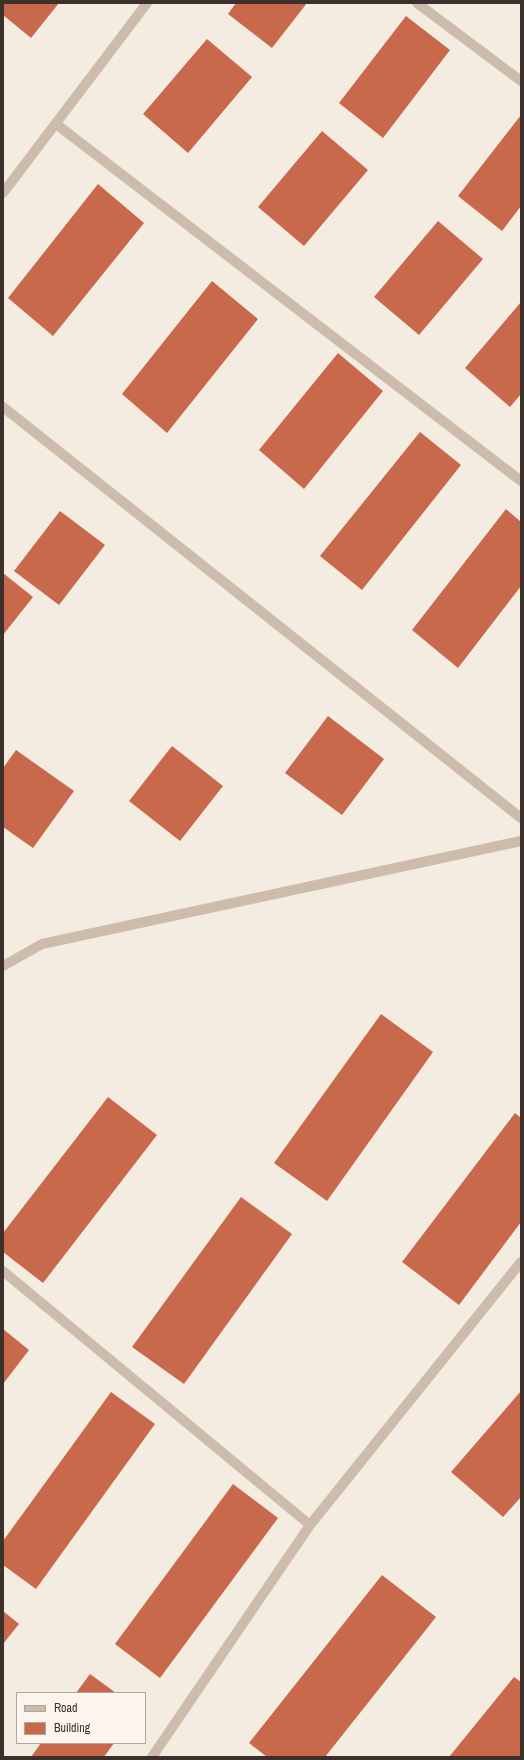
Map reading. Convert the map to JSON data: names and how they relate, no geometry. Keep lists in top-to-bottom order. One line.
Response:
{"legend":["Road","Building"]}
